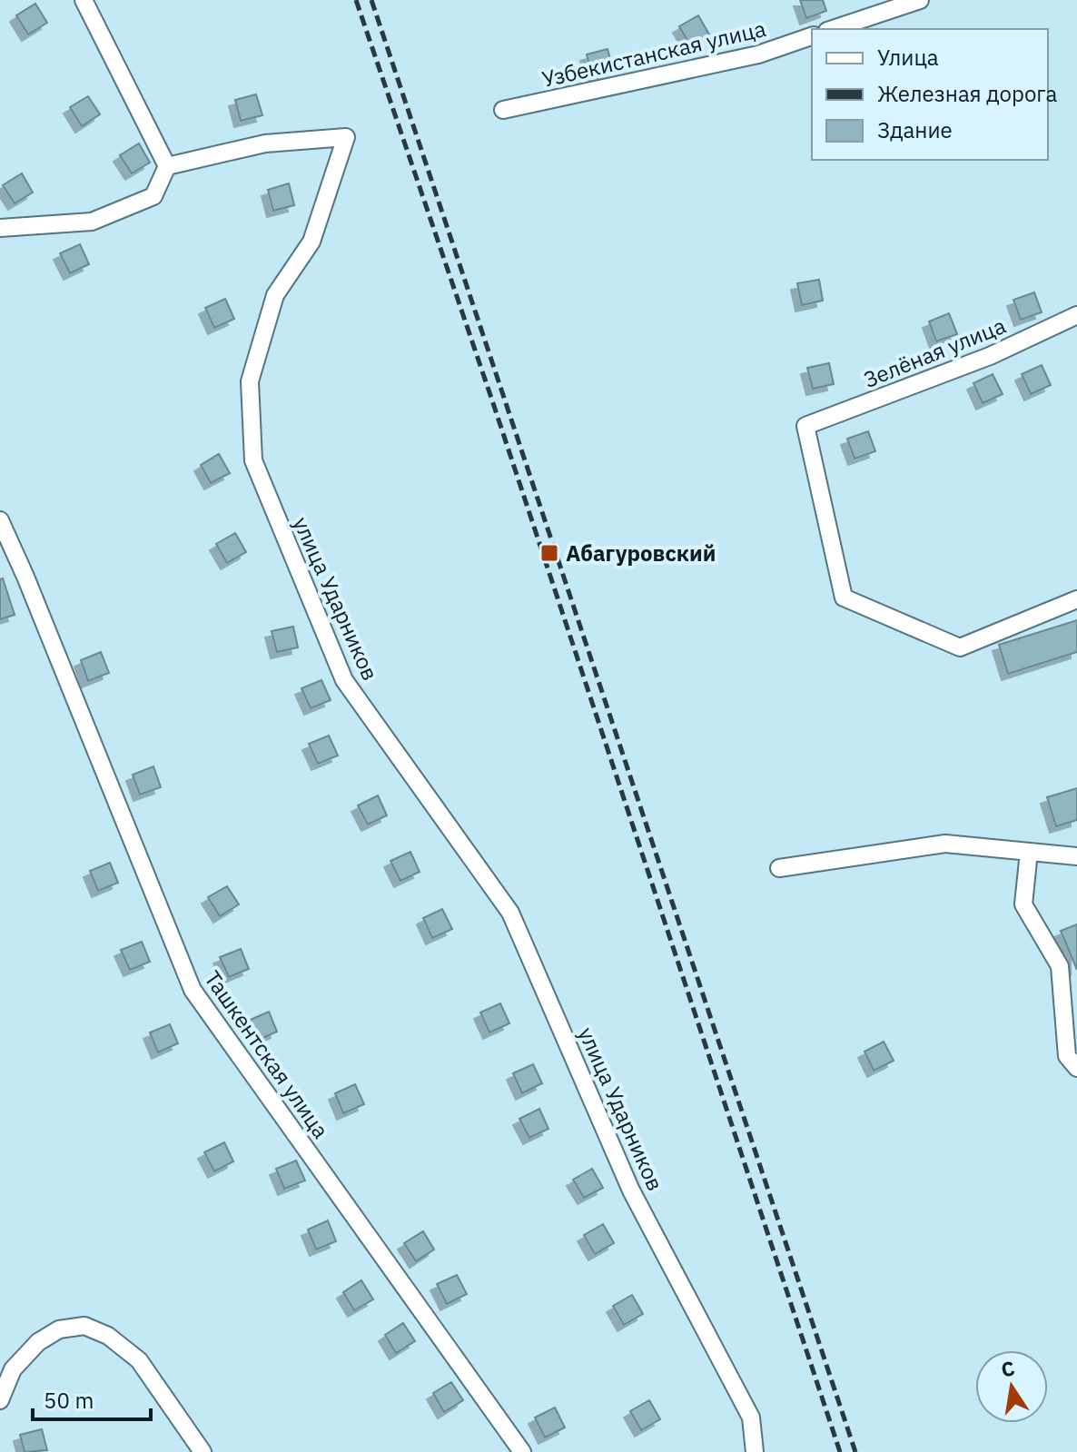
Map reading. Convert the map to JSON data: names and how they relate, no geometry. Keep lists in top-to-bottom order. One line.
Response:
{"streets":{"street":["Узбекистанская улица","Зелёная улица","улица Ударников","Ташкентская улица"]},"places":{"transit":["Абагуровский"]},"legend":["Улица","Железная дорога","Здание"],"scale_bar":"50 m","north":"top"}
